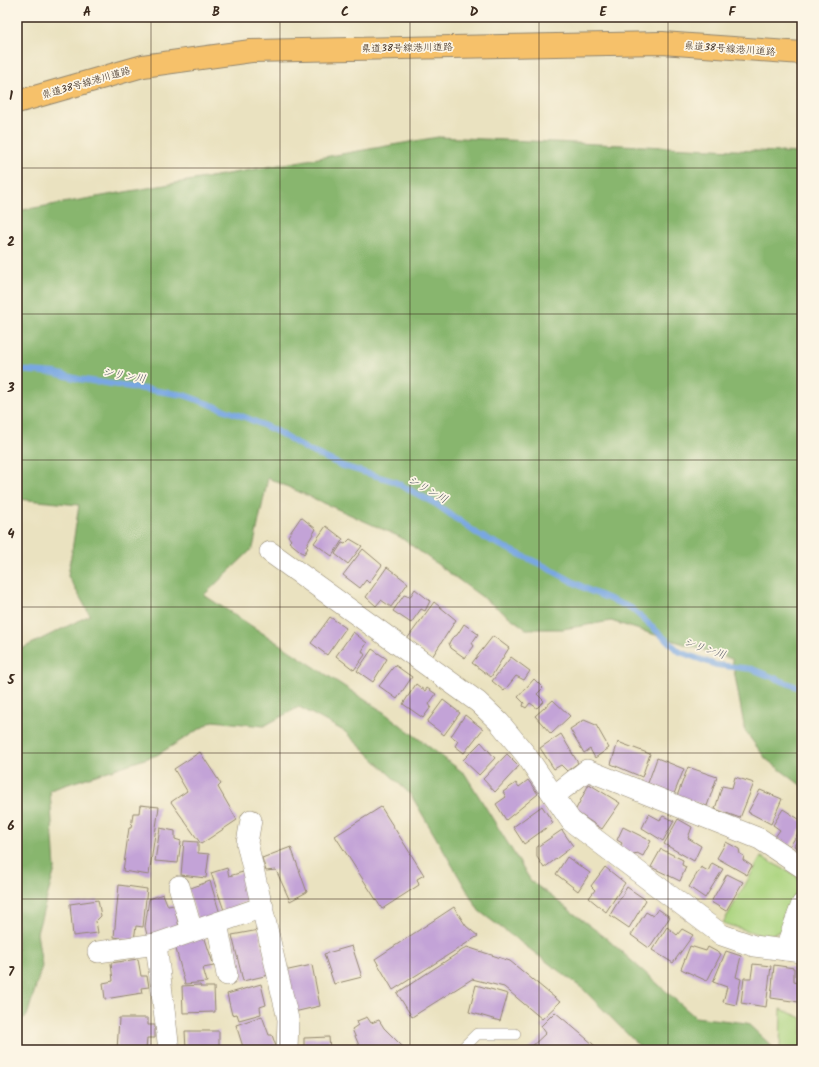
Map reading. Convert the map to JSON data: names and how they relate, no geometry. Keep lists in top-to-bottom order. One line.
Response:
{"streets":{"main road":["県道38号線港川道路"]},"water":["シリン川"],"grid":{"columns":["A","B","C","D","E","F"],"rows":["1","2","3","4","5","6","7"]}}
